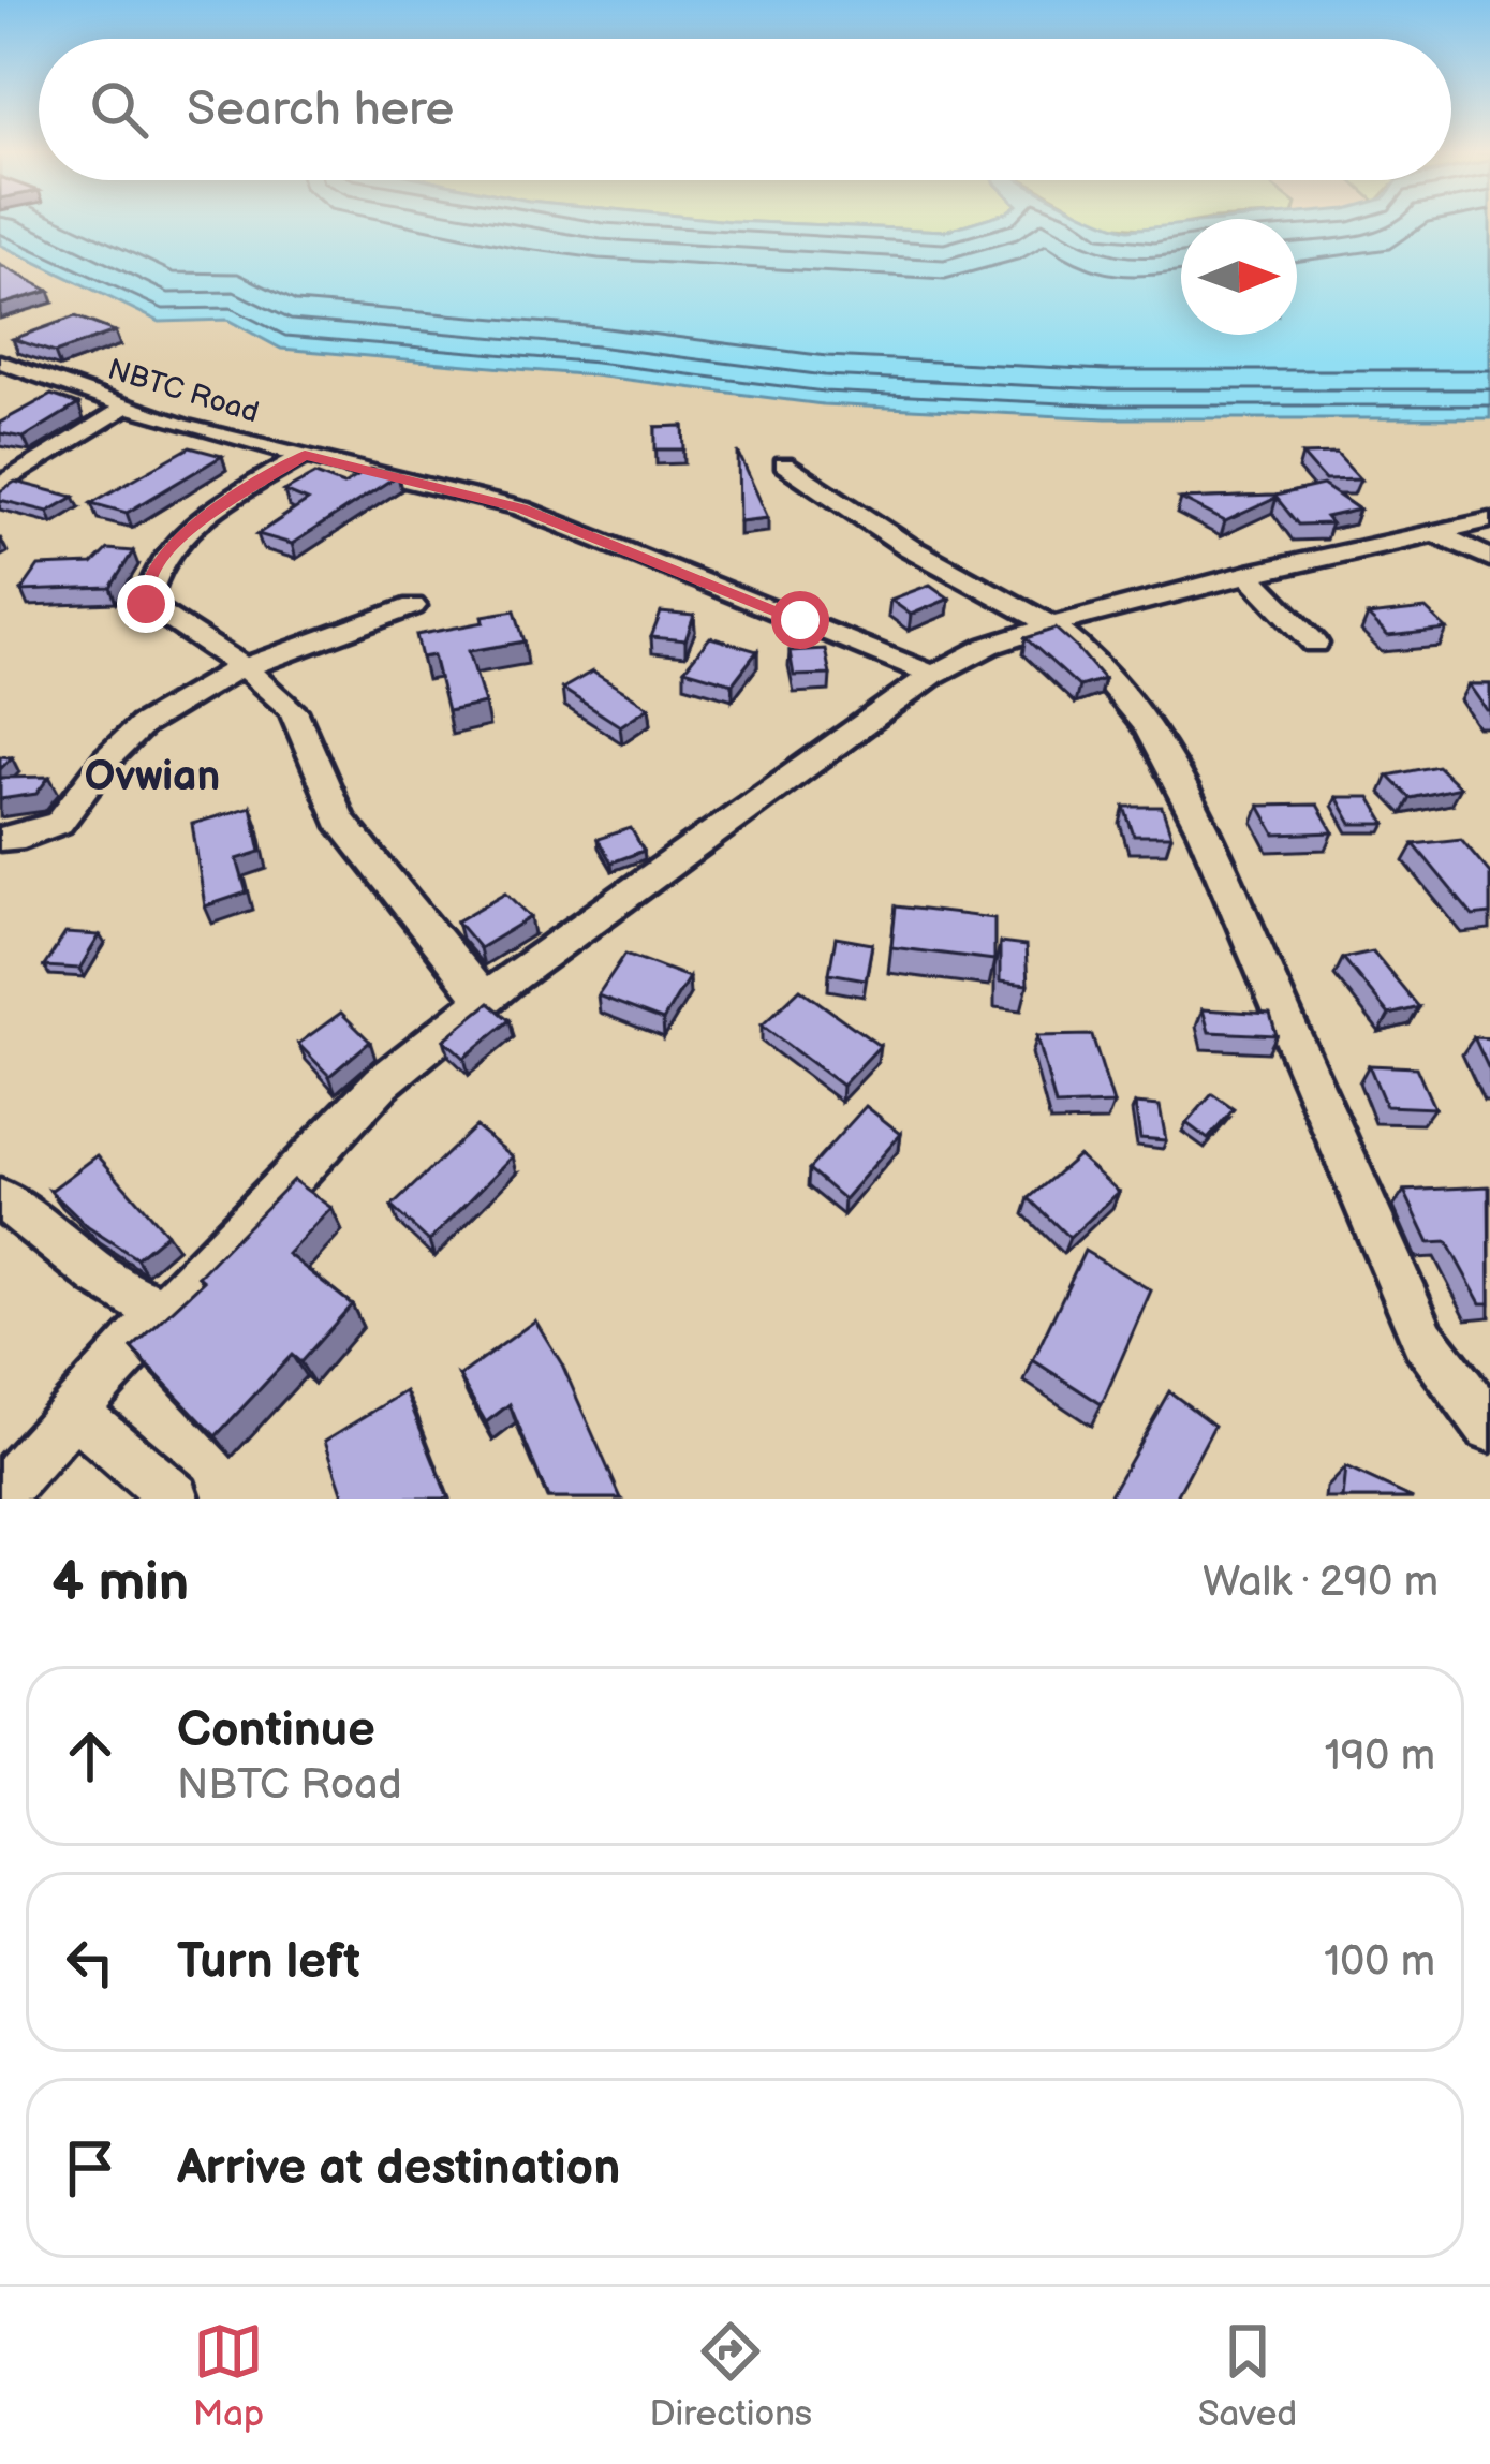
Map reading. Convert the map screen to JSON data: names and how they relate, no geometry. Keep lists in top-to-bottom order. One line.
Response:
{"streets":{"street":["NBTC Road"]},"districts":["Ovwian"],"north":"right","page":{"search":"Search here","heading":["4 min","Walk · 290 m"],"list":[["Continue","NBTC Road","190 m"],["Turn left","100 m"],"Arrive at destination"],"nav":["Map","Directions","Saved"]}}
